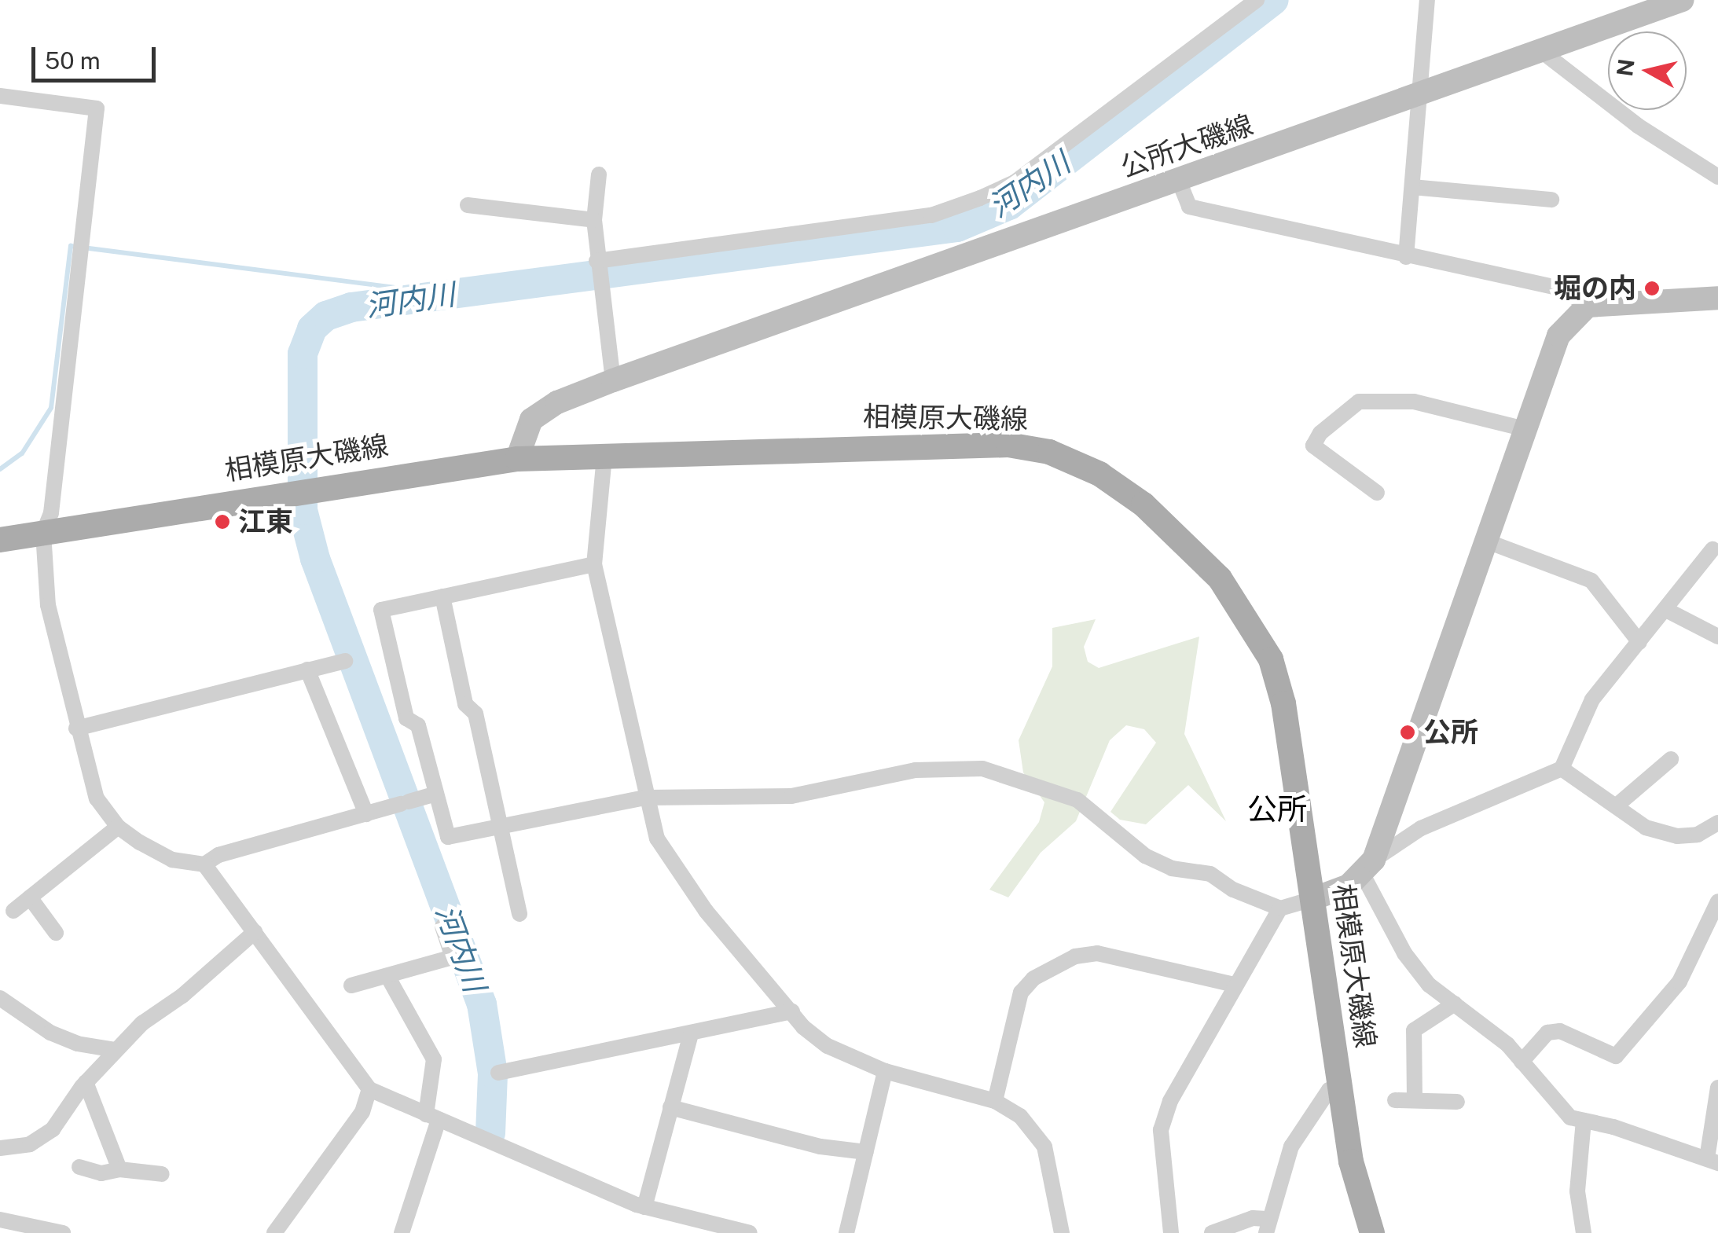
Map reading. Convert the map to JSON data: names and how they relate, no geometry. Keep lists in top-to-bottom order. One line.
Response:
{"streets":{"main road":["公所大磯線","相模原大磯線"]},"crossings":[["公所大磯線","相模原大磯線"]],"districts":["公所"],"water":["河内川"],"places":["堀の内","江東","公所"],"scale_bar":"50 m","north":"left"}
